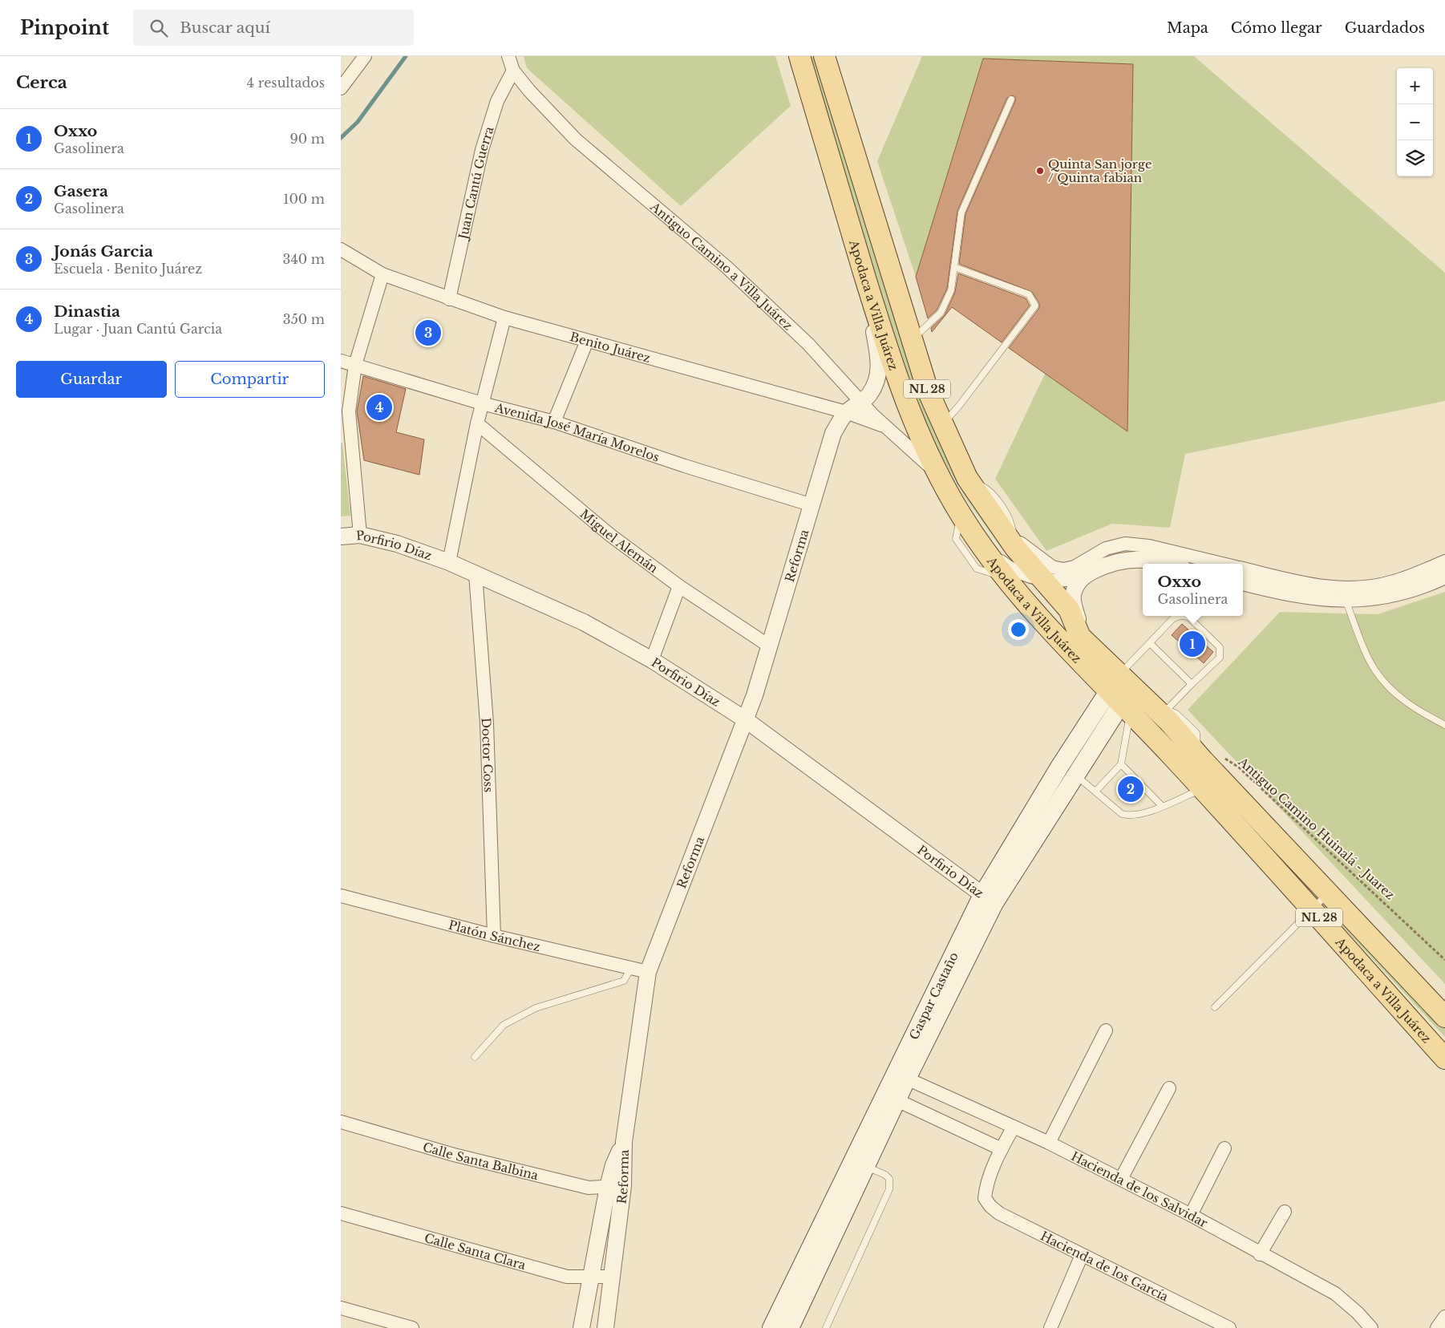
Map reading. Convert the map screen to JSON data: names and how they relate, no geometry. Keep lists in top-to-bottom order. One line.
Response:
{"streets":{"main road":["Apodaca a Villa Juárez","NL 28","Gaspar Castaño"],"street":["Juan Cantú Guerra","Antiguo Camino a Villa Juárez","Benito Juárez","Avenida José María Morelos","Miguel Alemán","Porfirio Díaz","Reforma","Doctor Coss","Platón Sánchez","Calle Santa Balbina","Hacienda de los Salvidar","Calle Santa Clara","Hacienda de los García"],"path":["Antiguo Camino Huinalá - Juarez"]},"crossings":[["Juan Cantú Guerra","Antiguo Camino a Villa Juárez"],["Juan Cantú Guerra","Benito Juárez"],["Antiguo Camino a Villa Juárez","Apodaca a Villa Juárez"],["Antiguo Camino a Villa Juárez","Benito Juárez"],["Apodaca a Villa Juárez","Gaspar Castaño"],["Benito Juárez","Reforma"],["Avenida José María Morelos","Reforma"],["Miguel Alemán","Reforma"],["Porfirio Díaz","Reforma"],["Porfirio Díaz","Doctor Coss"],["Porfirio Díaz","Gaspar Castaño"],["Reforma","Platón Sánchez"],["Reforma","Calle Santa Balbina"],["Reforma","Calle Santa Clara"],["Doctor Coss","Platón Sánchez"],["Gaspar Castaño","Hacienda de los Salvidar"]],"places":["Quinta San jorge / Quinta fabian"],"page":{"header":"Pinpoint","search":"Buscar aquí","nav":["Mapa","Cómo llegar","Guardados"],"heading":["Cerca","4 resultados"],"map_buttons":["+","−"],"list":[{"mark":"1","name":"Oxxo","note":"Gasolinera","value":"90 m"},{"mark":"2","name":"Gasera","note":"Gasolinera","value":"100 m"},{"mark":"3","name":"Jonás Garcia","note":"Escuela · Benito Juárez","value":"340 m"},{"mark":"4","name":"Dinastia","note":"Lugar · Juan Cantú Garcia","value":"350 m"}],"pins":["3","4","1","2"],"buttons":["Guardar","Compartir"],"popup":["Oxxo","Gasolinera"]}}
